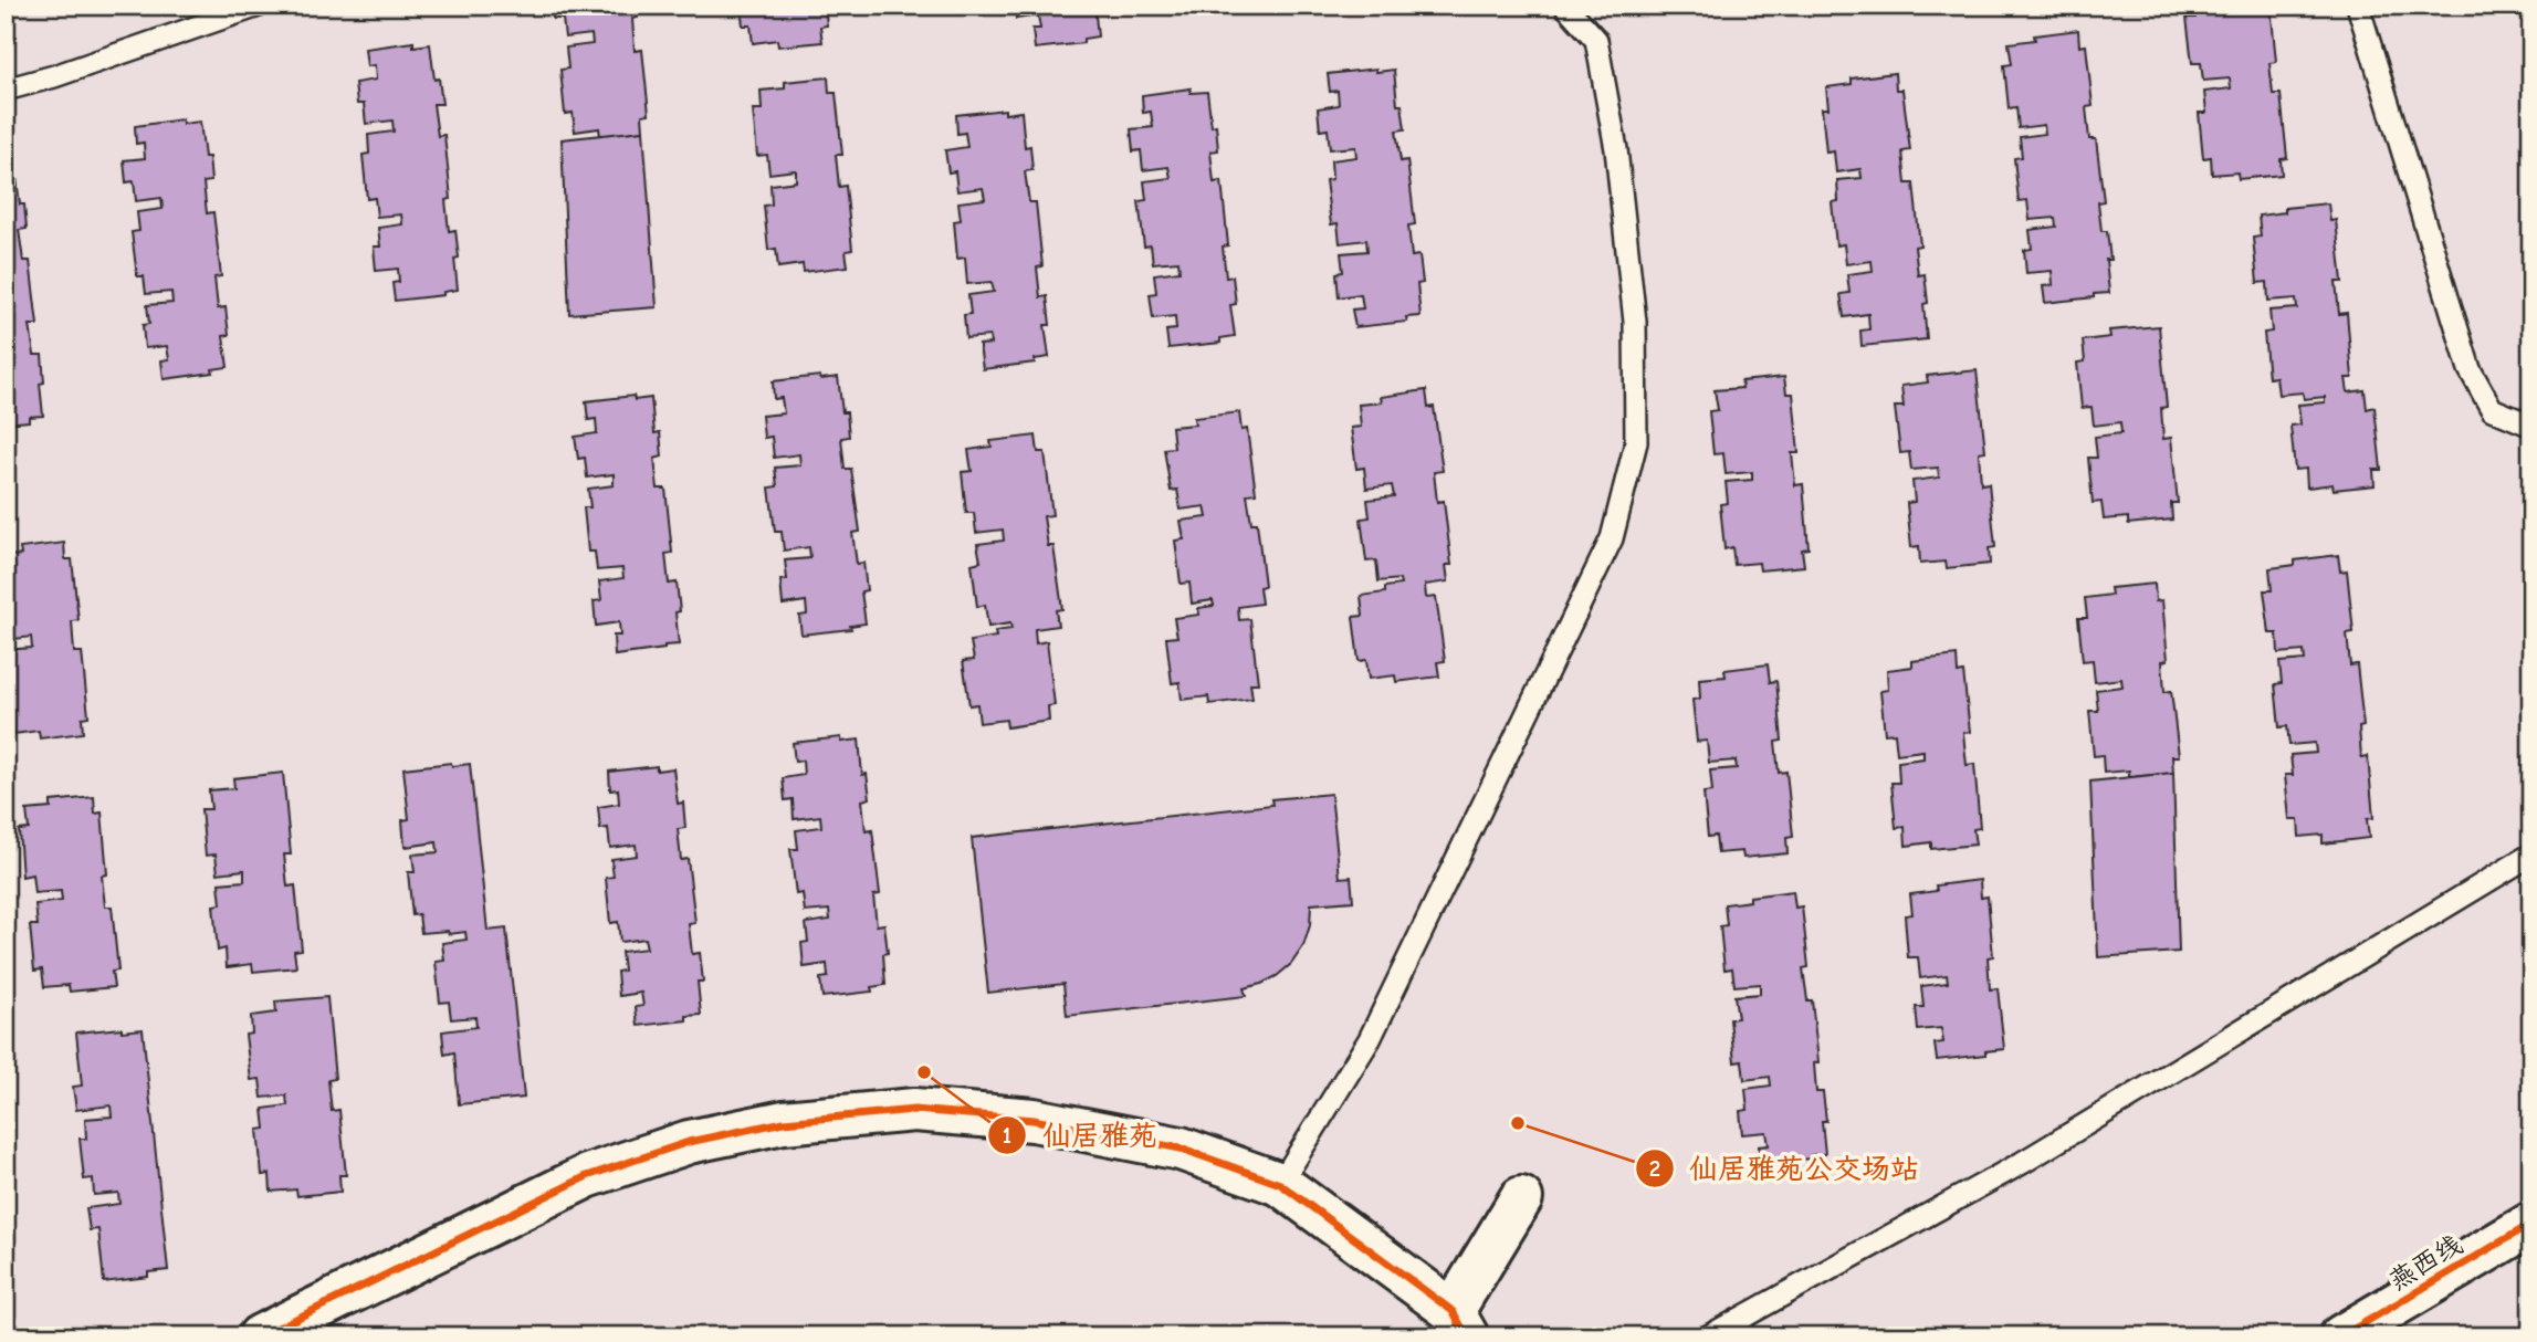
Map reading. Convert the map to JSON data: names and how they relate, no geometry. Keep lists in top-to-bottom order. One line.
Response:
{"streets":{"street":["燕西线"]},"places":["仙居雅苑","仙居雅苑公交场站"]}
